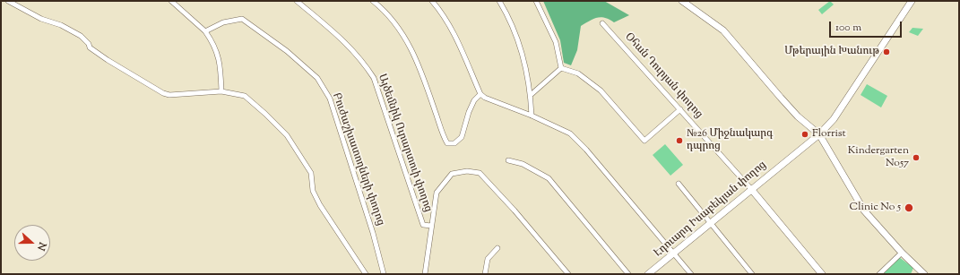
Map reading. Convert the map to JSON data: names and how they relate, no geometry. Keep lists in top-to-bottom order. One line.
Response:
{"streets":{"main road":["Օհան Դուրյան փողոց","Էդուարդ Իսաբեկյան փողոց"],"street":["Այծեմնիկ Ուրարտուի փողոց","Բուժաշխատողների փողոց"]},"crossings":[["Օհան Դուրյան փողոց","Էդուարդ Իսաբեկյան փողոց"]],"places":["Մթերային Խանութ","Florrist","№26 Միջնակարգ դպրոց","Kindergarten No57","Clinic No 5"],"scale_bar":"100 m","north":"right"}
